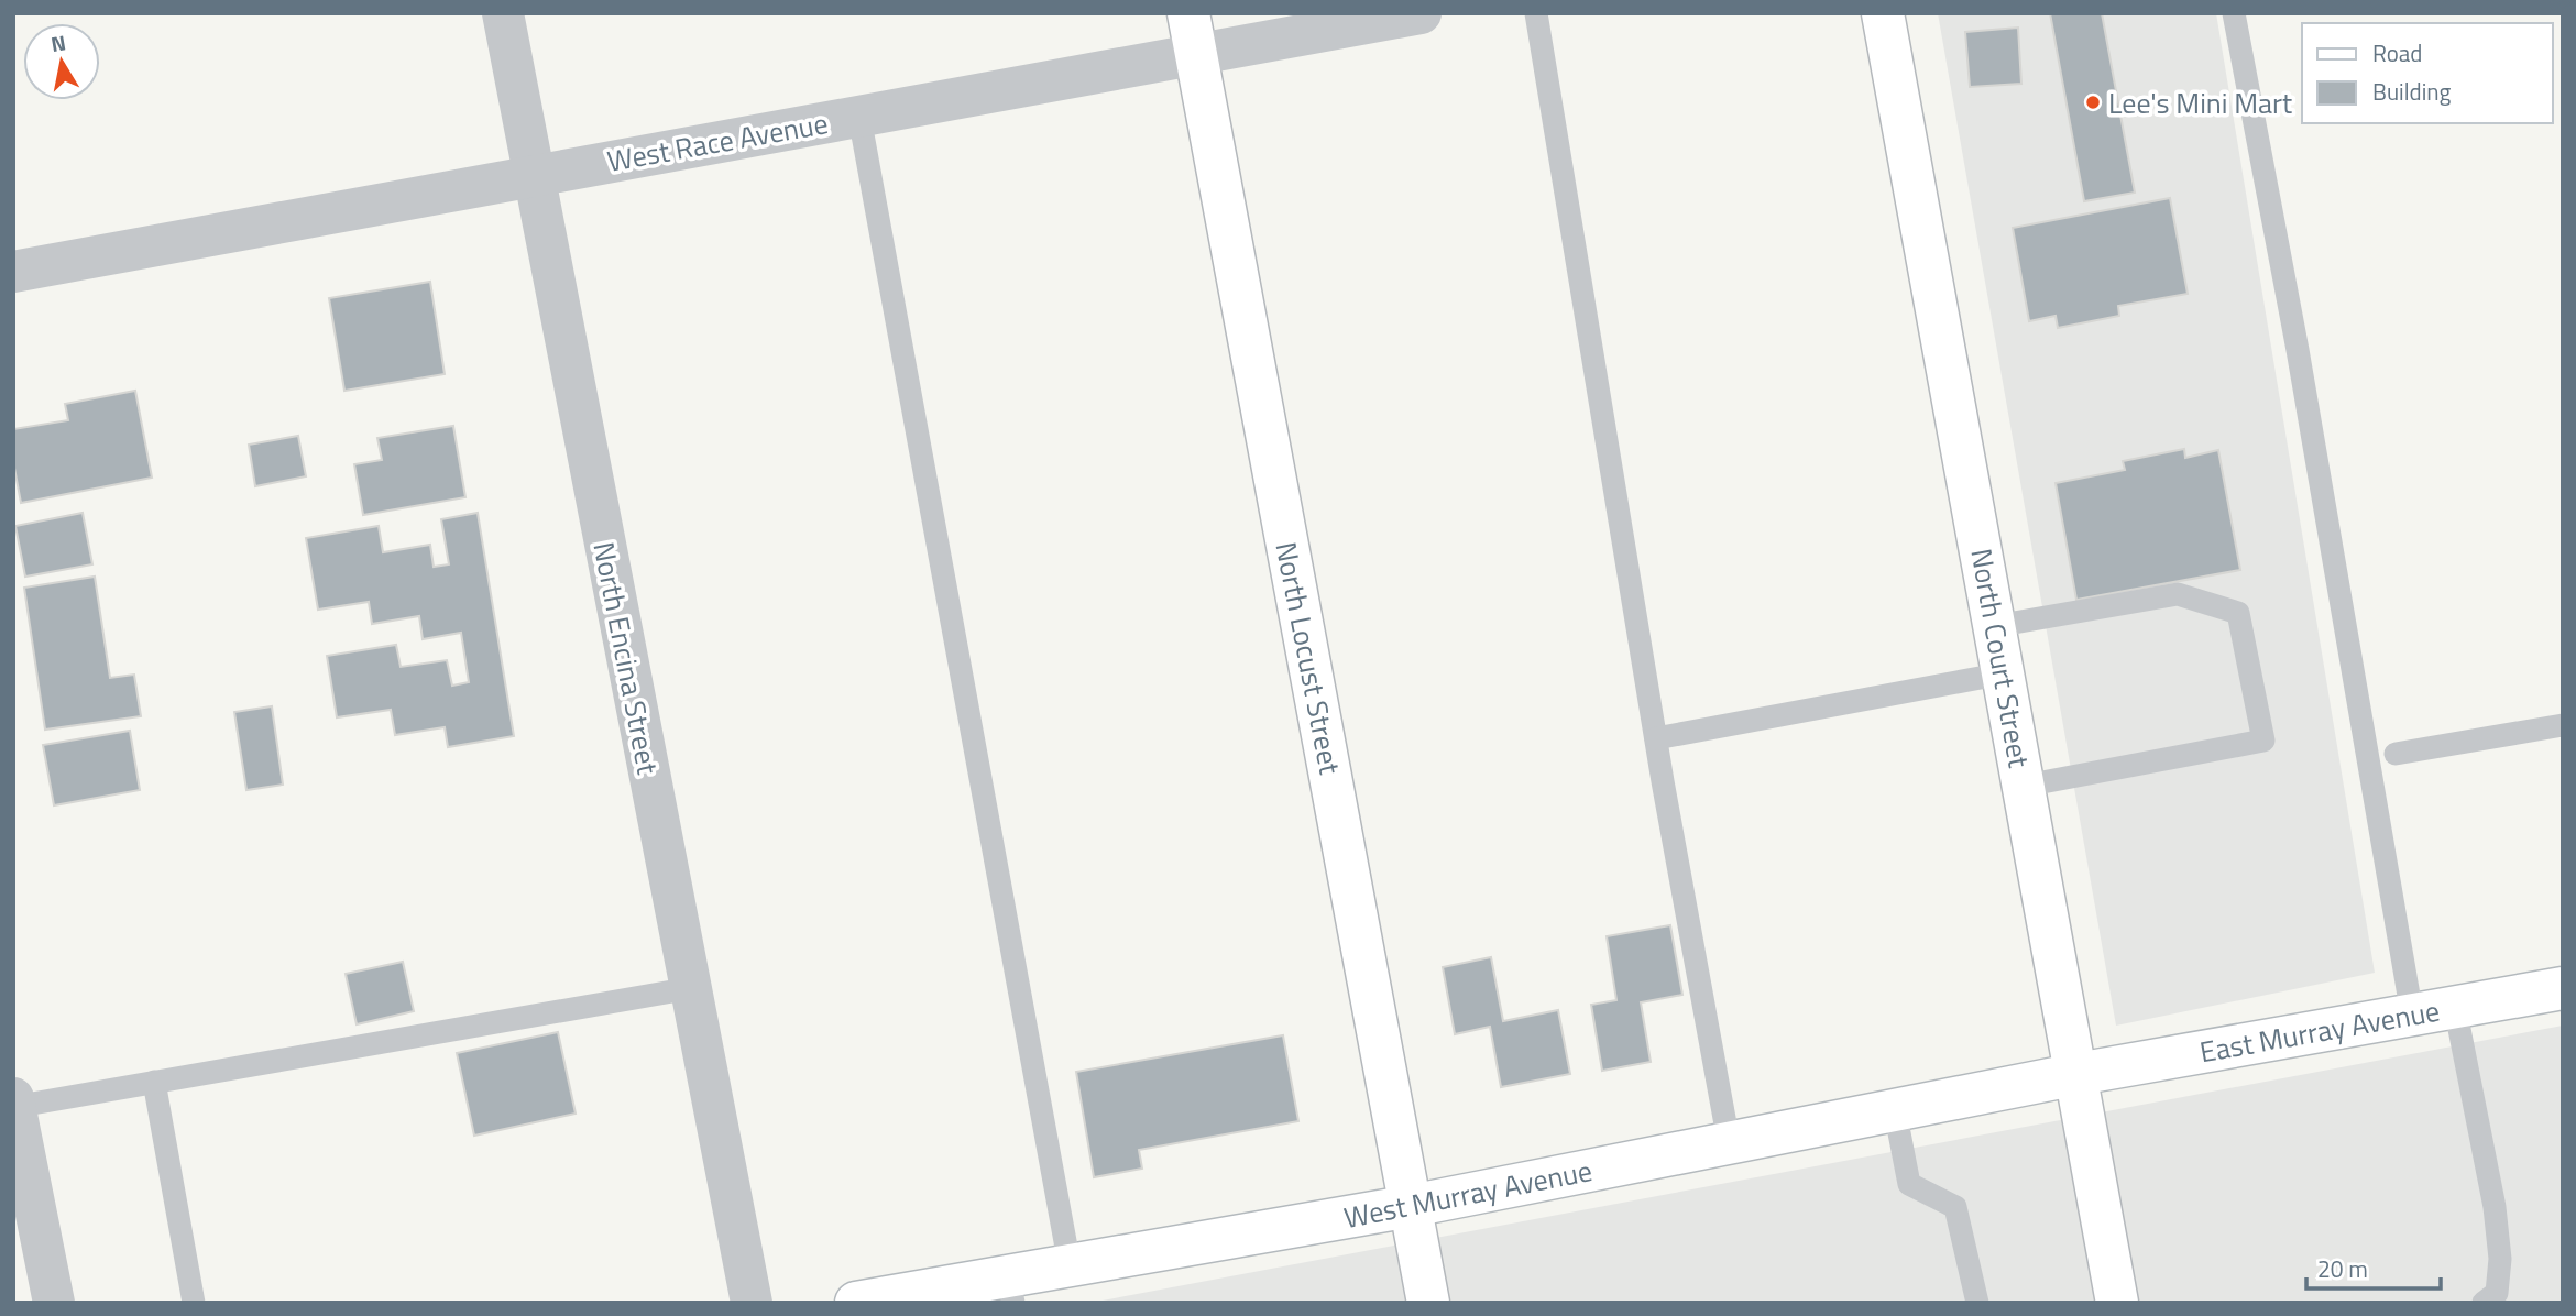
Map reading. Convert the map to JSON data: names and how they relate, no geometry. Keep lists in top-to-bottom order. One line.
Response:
{"streets":{"main road":["North Locust Street","North Court Street","East Murray Avenue","West Murray Avenue"],"street":["West Race Avenue","North Encina Street"]},"crossings":[["West Race Avenue","North Encina Street"],["West Race Avenue","North Locust Street"],["North Locust Street","West Murray Avenue"],["North Court Street","East Murray Avenue"],["North Court Street","West Murray Avenue"],["East Murray Avenue","West Murray Avenue"]],"places":["Lee's Mini Mart"],"legend":["Road","Building"],"scale_bar":"20 m","north":"top"}
